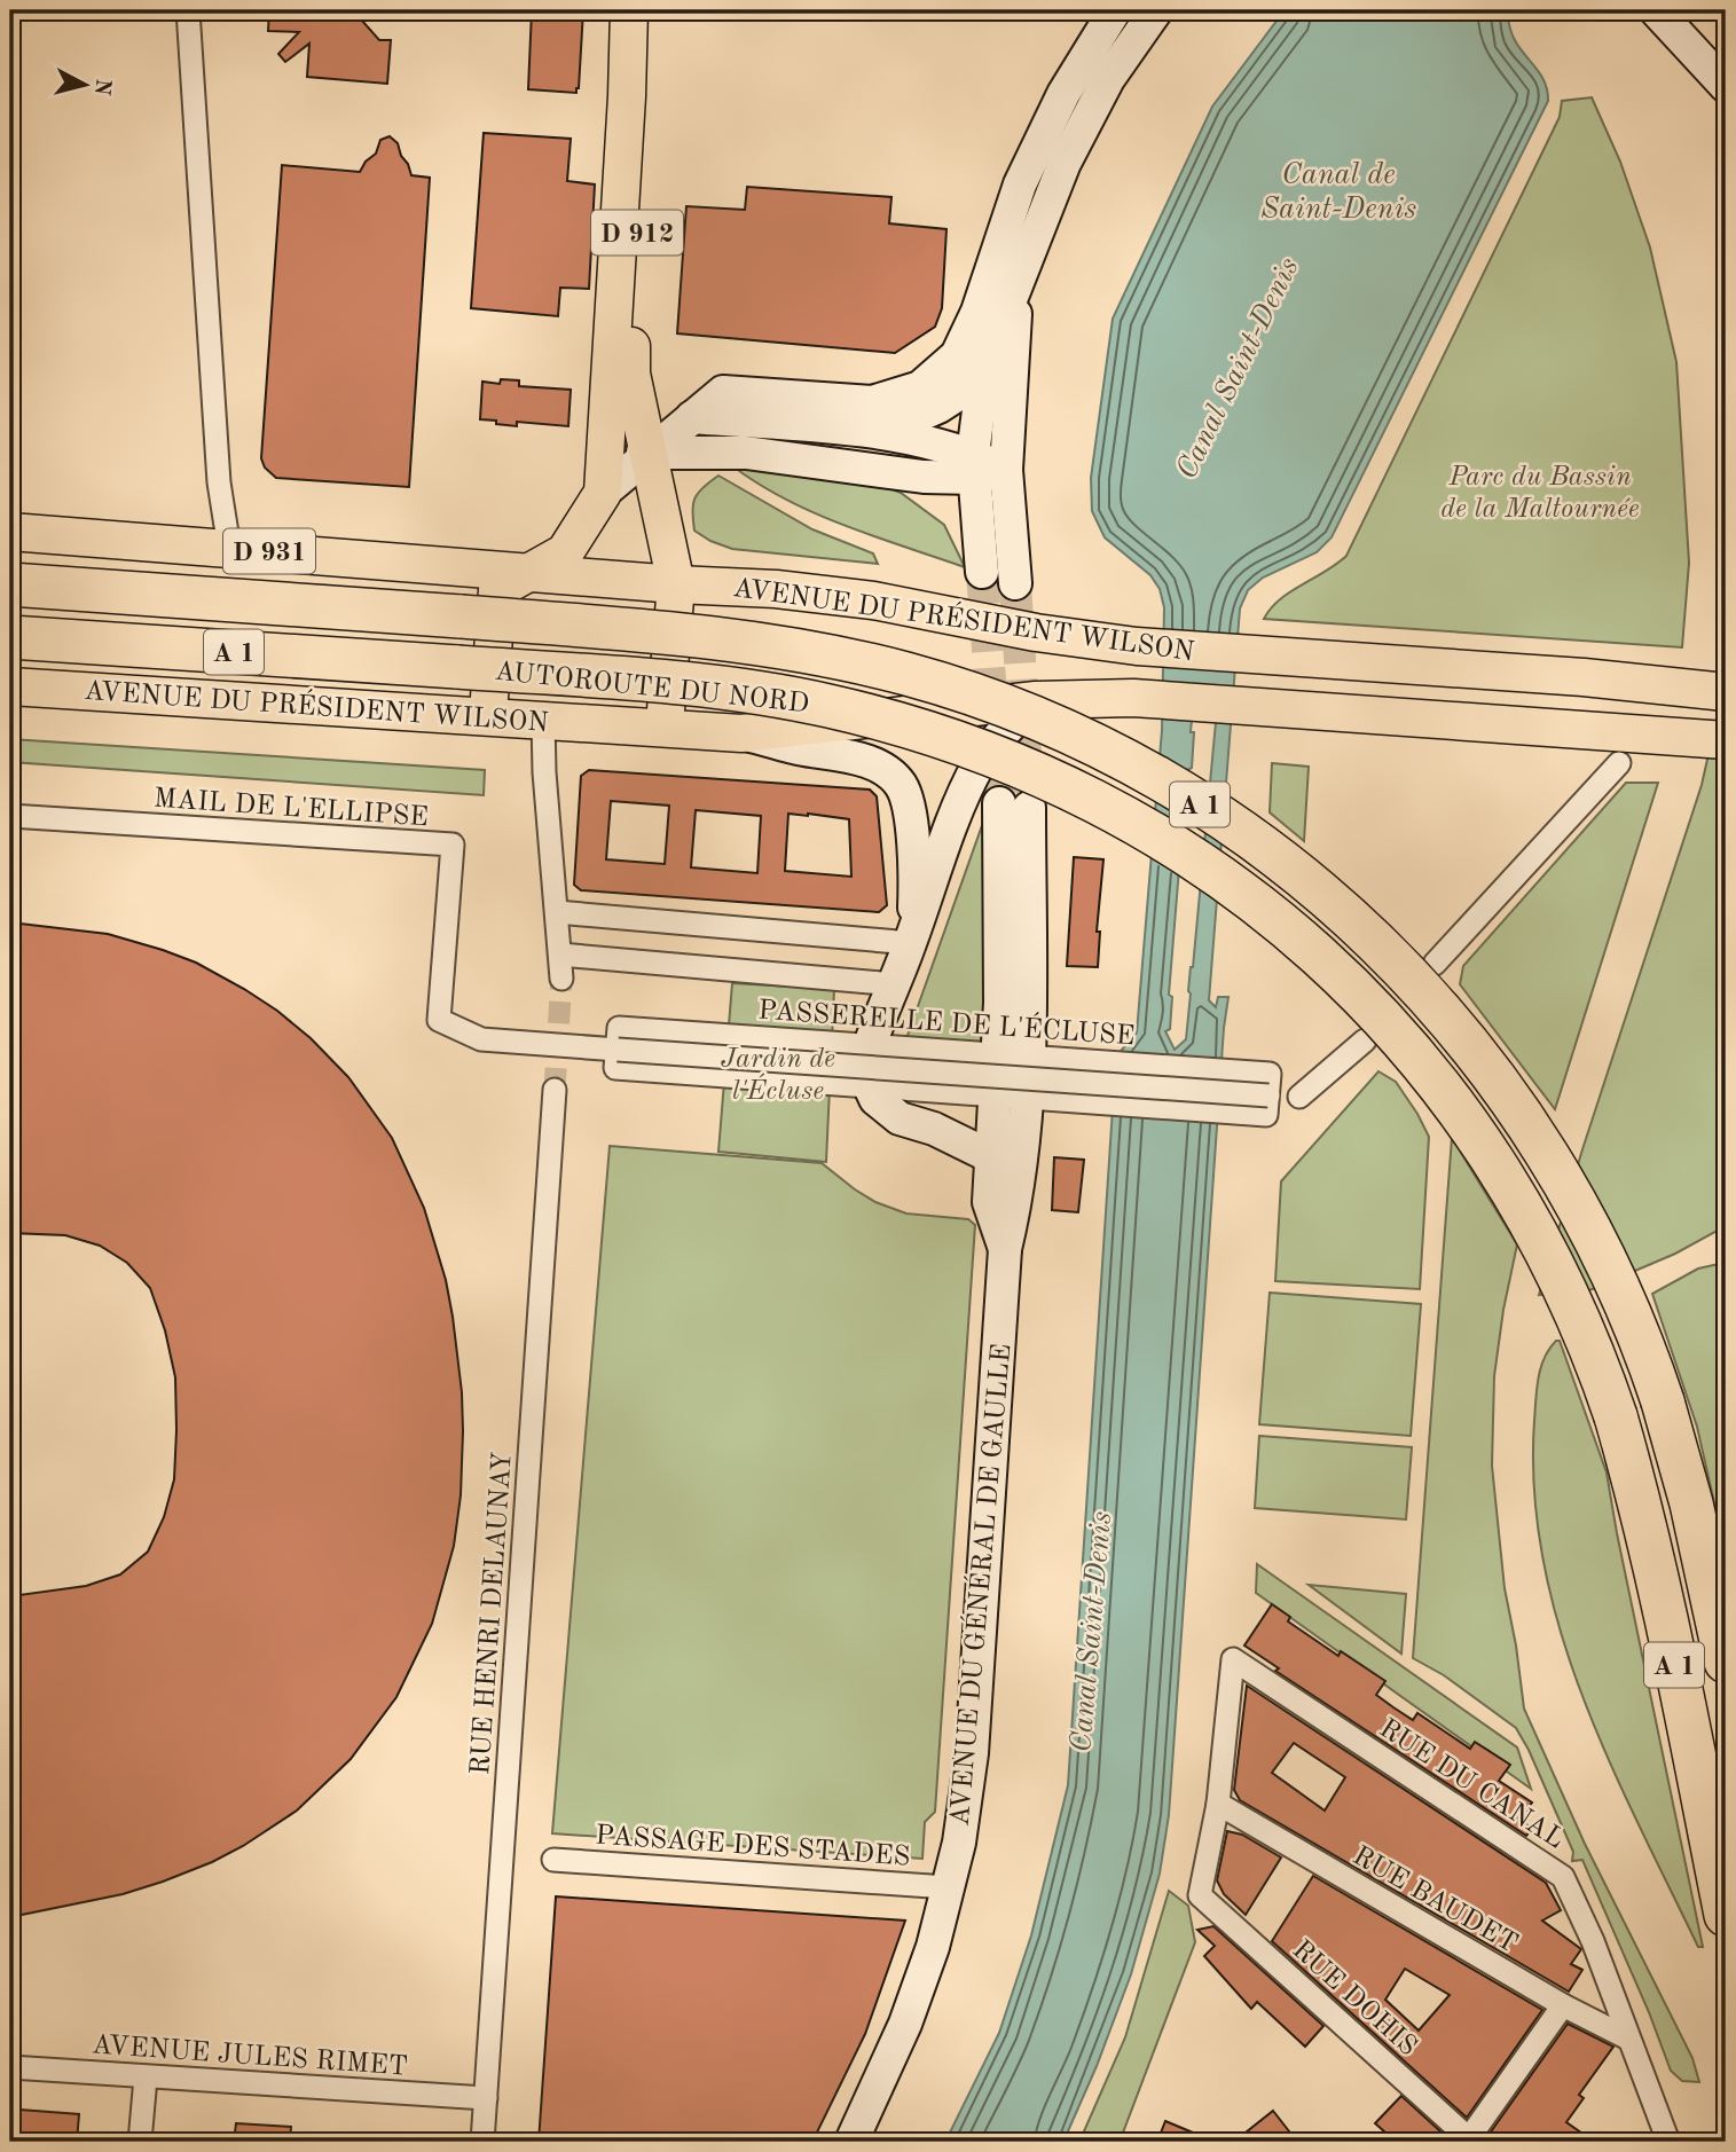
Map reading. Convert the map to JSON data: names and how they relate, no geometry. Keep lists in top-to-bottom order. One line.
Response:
{"streets":{"highway":["A 1","AUTOROUTE DU NORD"],"main road":["D 912","D 931","AVENUE DU PRÉSIDENT WILSON"],"street":["MAIL DE L'ELLIPSE","PASSERELLE DE L'ÉCLUSE","AVENUE DU GÉNÉRAL DE GAULLE","RUE HENRI DELAUNAY","RUE DU CANAL","PASSAGE DES STADES","RUE BAUDET","RUE DOHIS","AVENUE JULES RIMET"]},"crossings":[["D 912","AVENUE DU PRÉSIDENT WILSON"],["MAIL DE L'ELLIPSE","PASSERELLE DE L'ÉCLUSE"],["AVENUE DU GÉNÉRAL DE GAULLE","PASSAGE DES STADES"],["RUE HENRI DELAUNAY","AVENUE JULES RIMET"],["RUE DU CANAL","RUE BAUDET"],["RUE DU CANAL","RUE DOHIS"],["RUE BAUDET","RUE DOHIS"]],"water":["Canal de Saint-Denis","Canal Saint-Denis"],"parks":["Parc du Bassin de la Maltournée","Jardin de l'Écluse"],"north":"right"}
